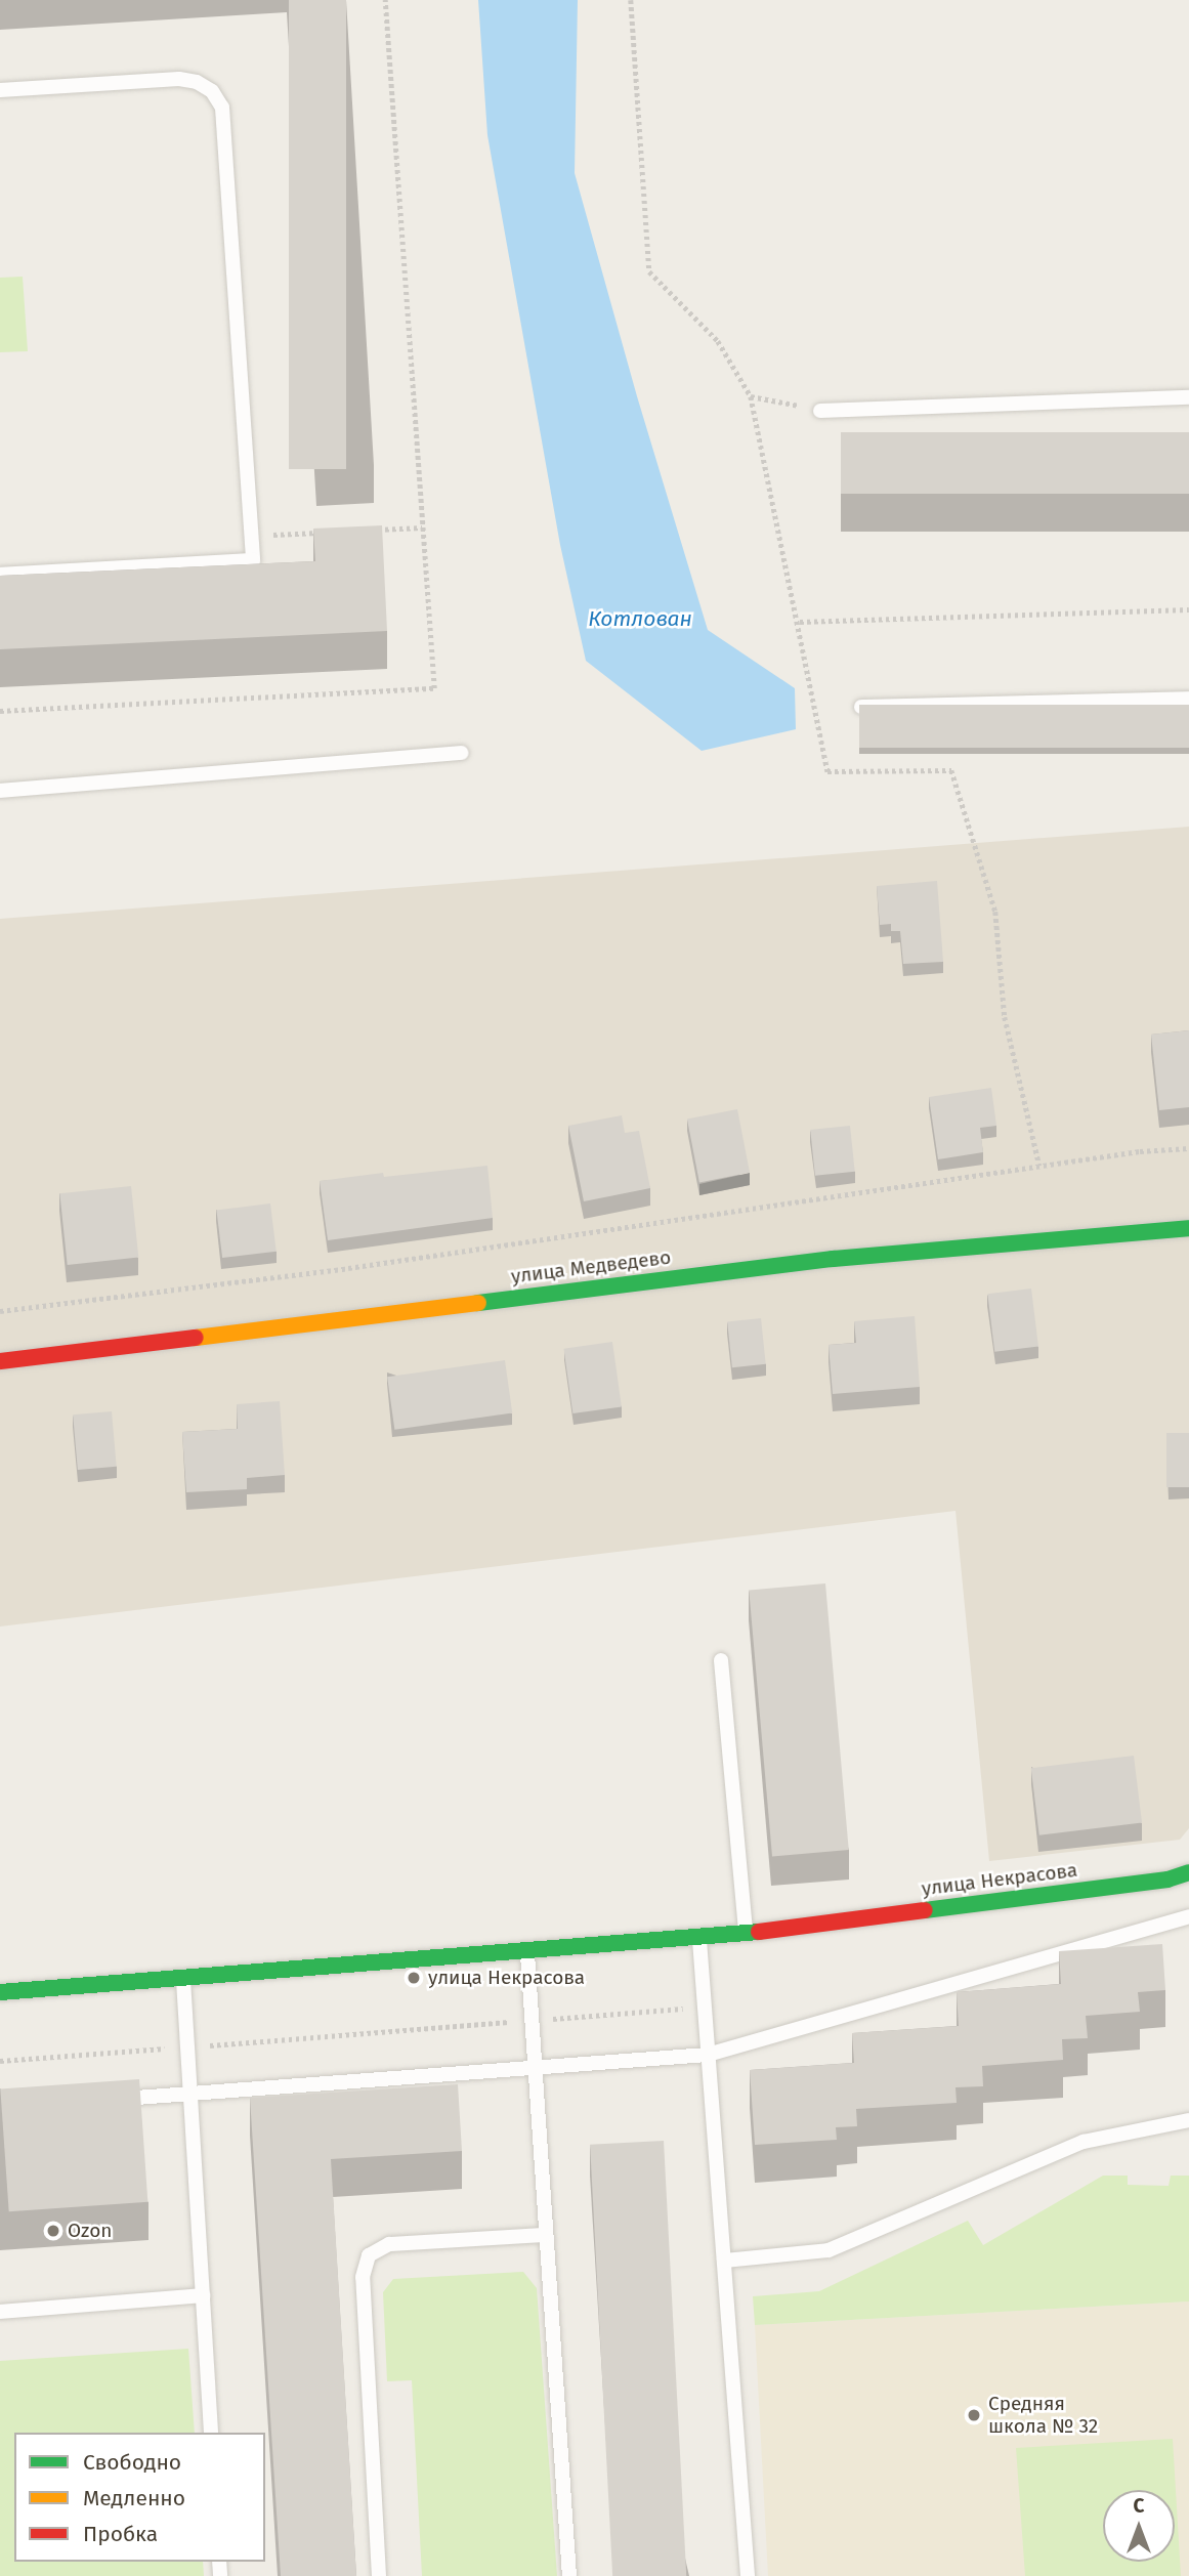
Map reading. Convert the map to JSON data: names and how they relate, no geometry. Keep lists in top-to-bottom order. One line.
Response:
{"streets":{"street":["улица Медведево","улица Некрасова"]},"water":["Котлован"],"places":["улица Некрасова","Ozon","Средняя школа № 32"],"legend":["Свободно","Медленно","Пробка"],"north":"top"}
